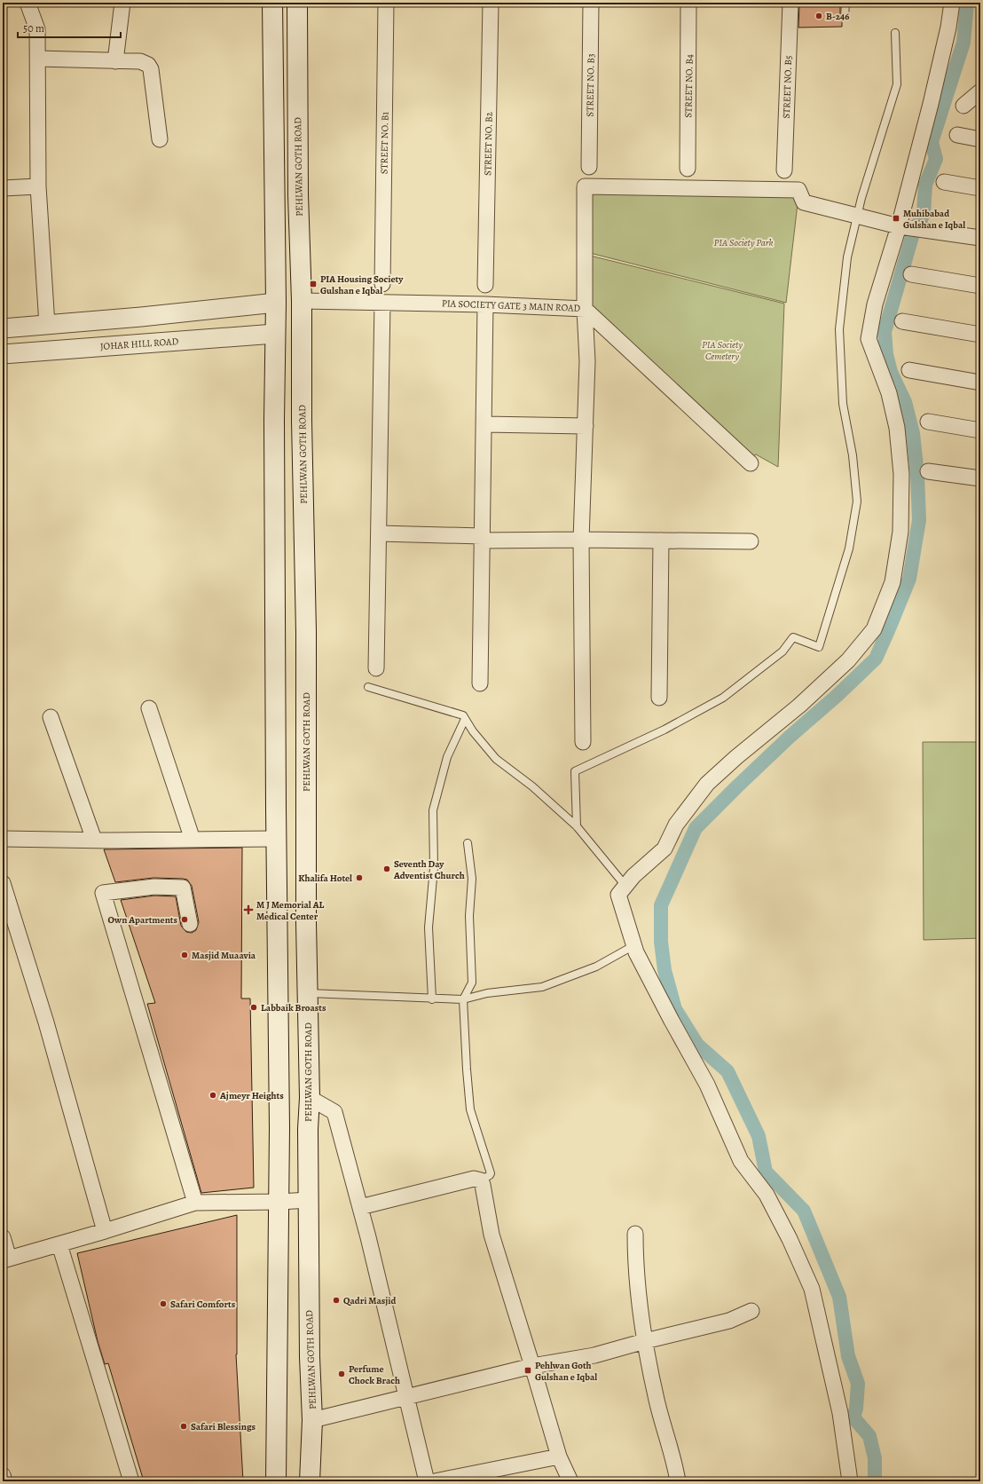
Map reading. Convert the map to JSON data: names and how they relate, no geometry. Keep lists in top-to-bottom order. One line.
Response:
{"streets":{"main road":["PEHLWAN GOTH ROAD"],"street":["STREET NO. B3","STREET NO. B4","STREET NO. B5","STREET NO. B1","STREET NO. B2","PIA SOCIETY GATE 3 MAIN ROAD","JOHAR HILL ROAD"]},"crossings":[["PEHLWAN GOTH ROAD","PIA SOCIETY GATE 3 MAIN ROAD"]],"parks":["PIA Society Park","PIA Society Cemetery"],"places":{"other":["B-246","Seventh Day Adventist Church","Khalifa Hotel","Own Apartments","Masjid Muaavia","Labbaik Broasts","Ajmeyr Heights","Qadri Masjid","Safari Comforts","Perfume Chock Brach","Safari Blessings"],"transit":["Muhibabad Gulshan e Iqbal","PIA Housing Society Gulshan e Iqbal","Pehlwan Goth Gulshan e Iqbal"],"health":["M J Memorial AL Medical Center"]},"scale_bar":"50 m"}
